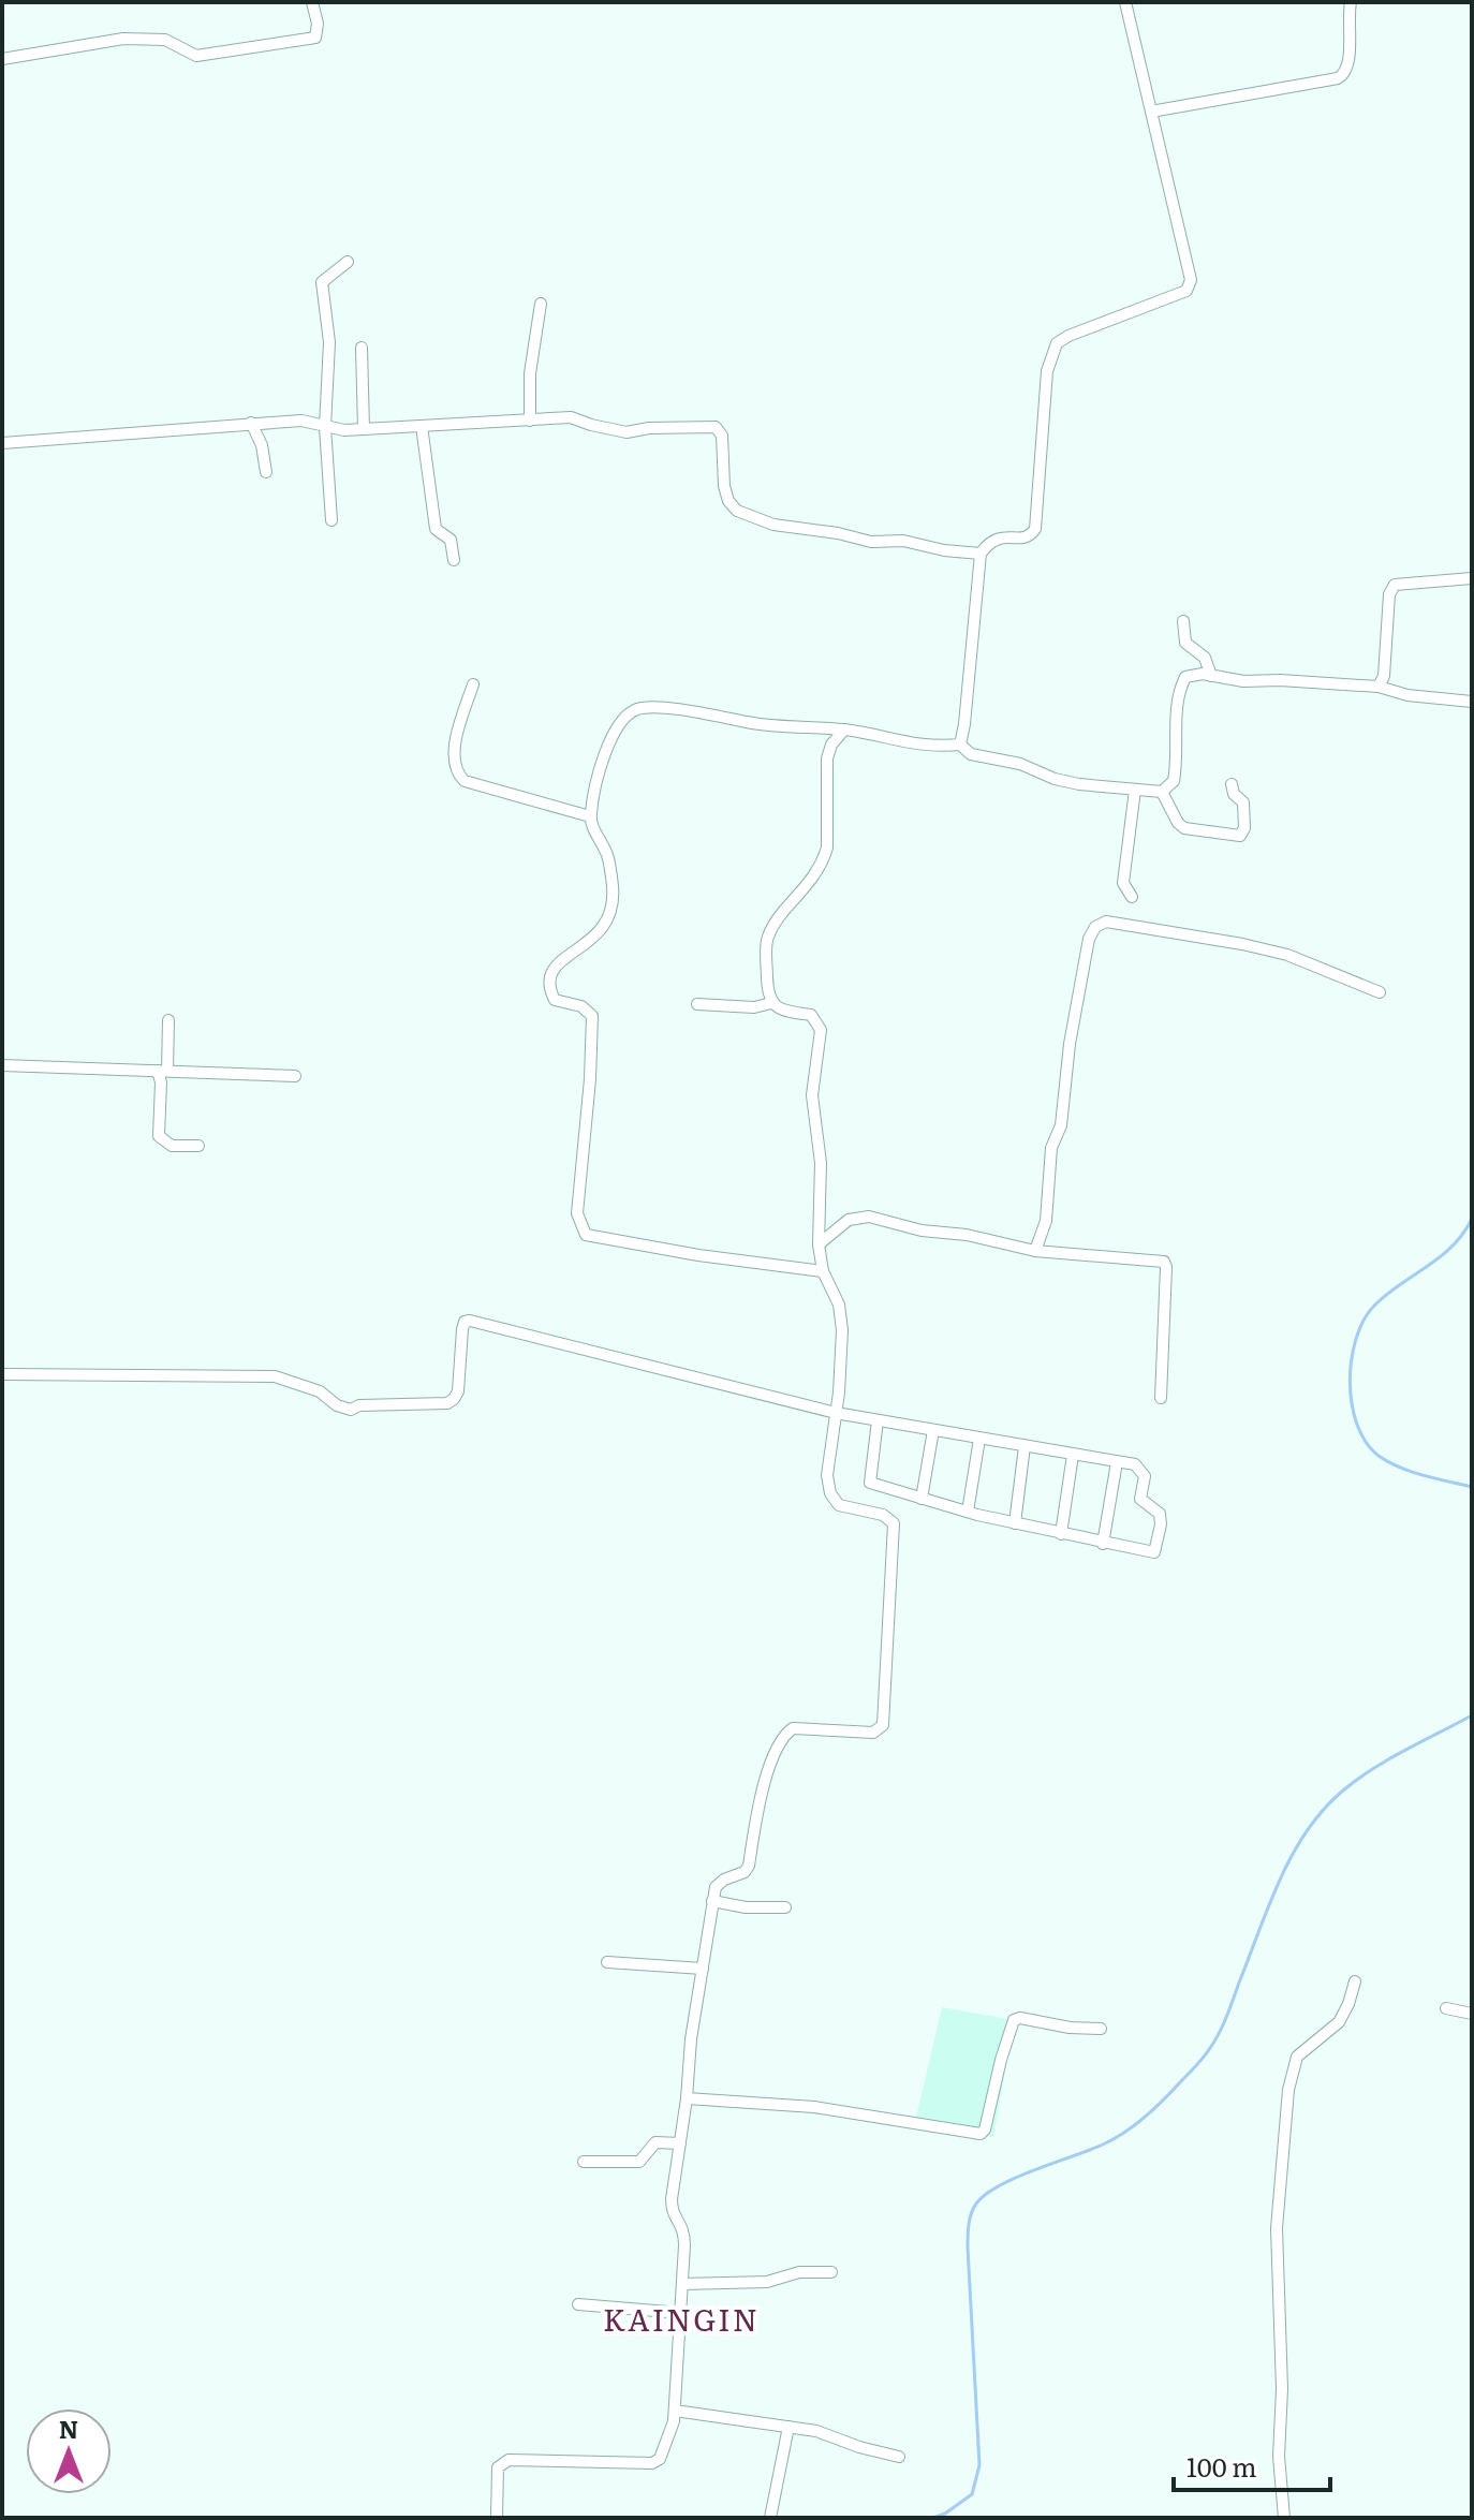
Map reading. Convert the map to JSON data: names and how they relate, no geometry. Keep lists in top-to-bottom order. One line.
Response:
{"districts":["KAINGIN"],"scale_bar":"100 m","north":"top"}
